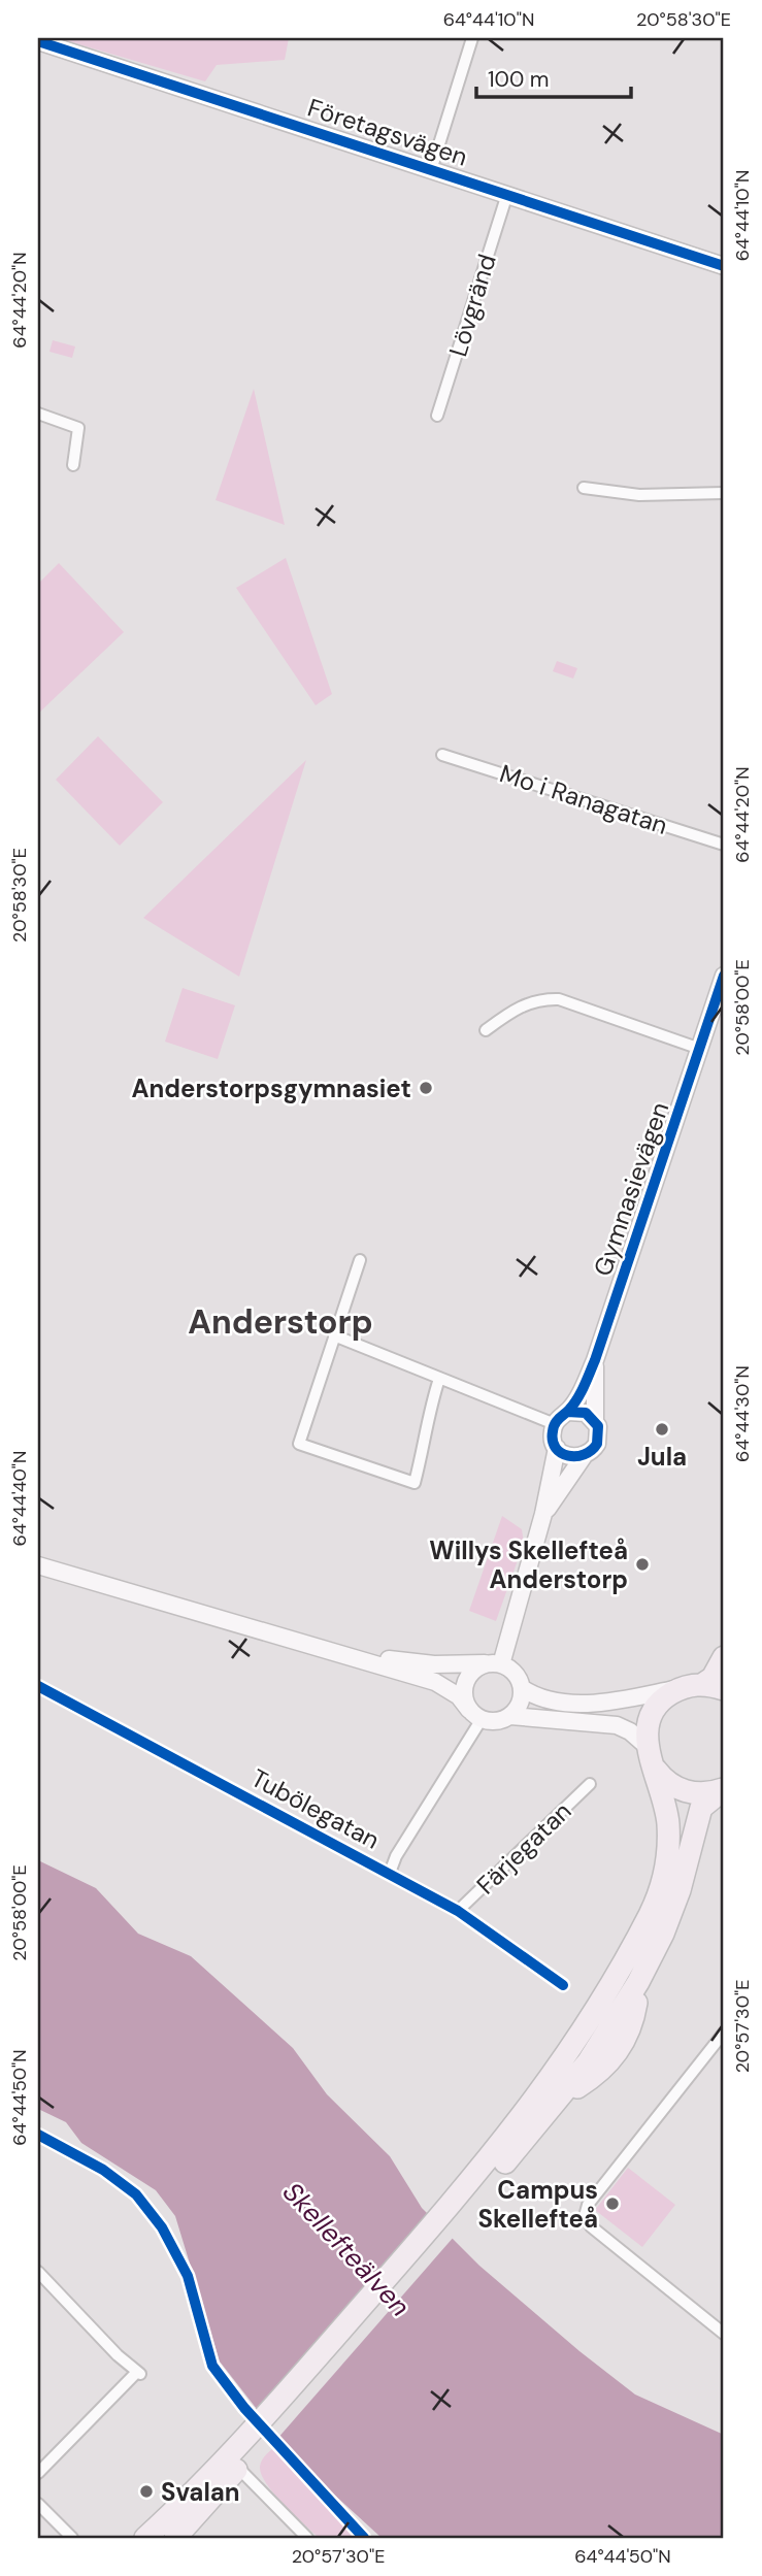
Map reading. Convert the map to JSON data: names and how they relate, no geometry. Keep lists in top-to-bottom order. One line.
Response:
{"streets":{"street":["Företagsvägen","Lövgränd","Mo i Ranagatan","Gymnasievägen","Tubölegatan","Färjegatan"]},"crossings":[["Företagsvägen","Lövgränd"],["Tubölegatan","Färjegatan"]],"districts":["Anderstorp"],"water":["Skellefteälven"],"places":["Anderstorpsgymnasiet","Jula","Willys Skellefteå Anderstorp","Campus Skellefteå","Svalan"],"scale_bar":"100 m","coordinates":["64°44'10\"N","20°58'30\"E","64°44'20\"N","20°58'00\"E","64°44'30\"N","64°44'40\"N","20°57'30\"E","64°44'50\"N"]}
